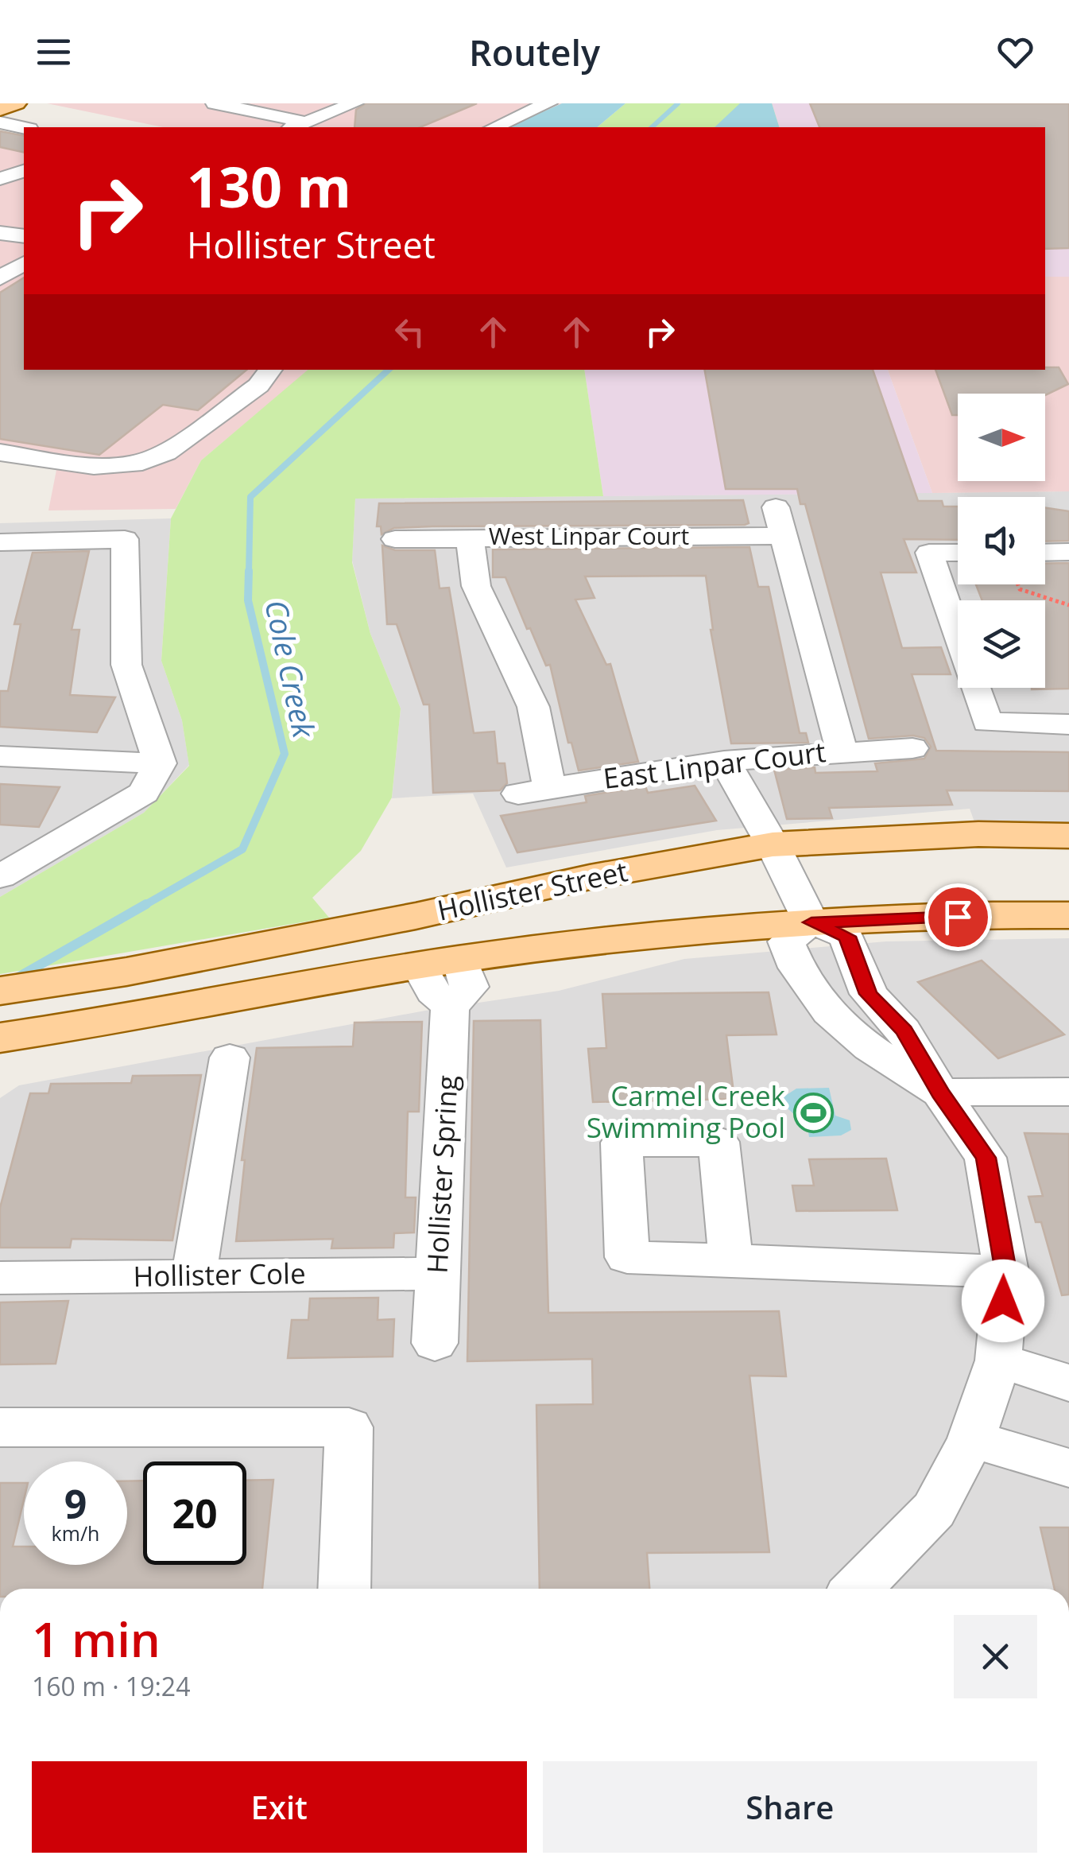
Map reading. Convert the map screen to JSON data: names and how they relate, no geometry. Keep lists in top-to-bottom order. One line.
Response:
{"streets":{"main road":["Hollister Street"],"street":["West Linpar Court","East Linpar Court","Hollister Spring","Hollister Cole"]},"crossings":[["West Linpar Court","East Linpar Court"],["Hollister Street","Hollister Spring"],["Hollister Spring","Hollister Cole"]],"water":["Cole Creek"],"places":{"sports":["Carmel Creek Swimming Pool"]},"north":"right","page":{"header":"Routely","turn":["130 m","Hollister Street"],"speed":"9 km/h","limit":"20","heading":["1 min","160 m · 19:24"],"buttons":["Exit","Share"]}}
